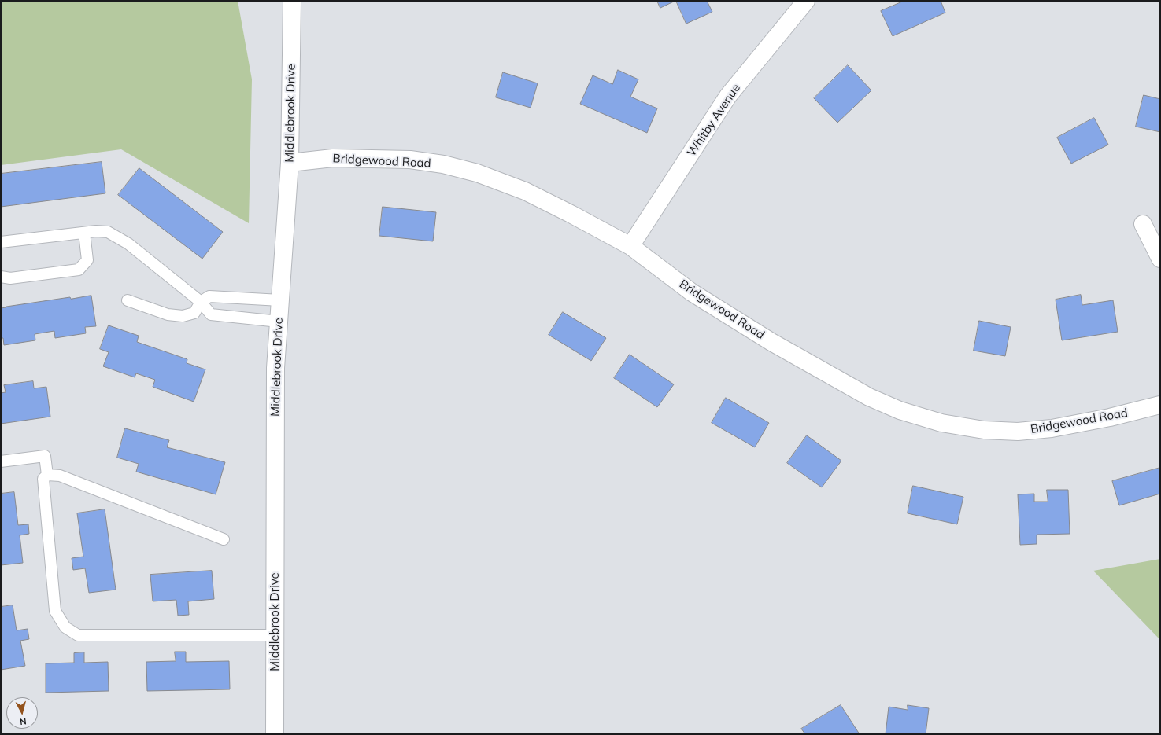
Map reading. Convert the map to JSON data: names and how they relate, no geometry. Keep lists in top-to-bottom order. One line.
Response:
{"streets":{"street":["Middlebrook Drive","Whitby Avenue","Bridgewood Road"]},"crossings":[["Middlebrook Drive","Bridgewood Road"],["Whitby Avenue","Bridgewood Road"]],"north":"bottom"}
